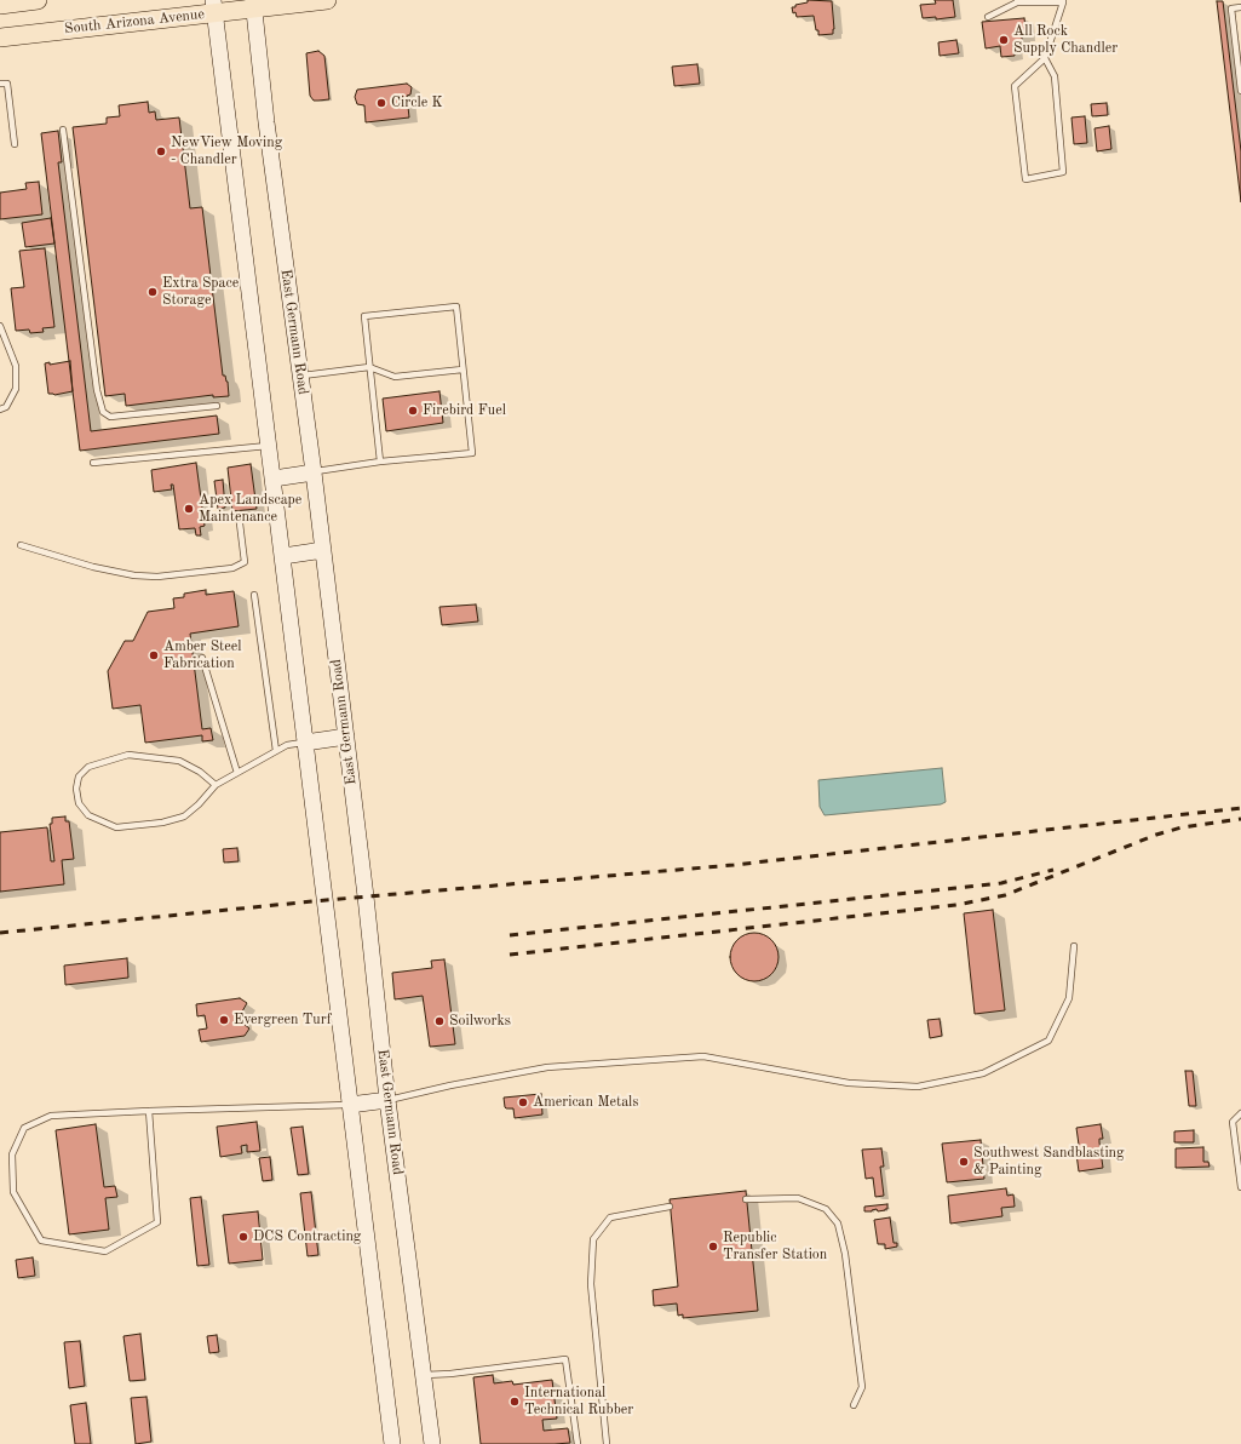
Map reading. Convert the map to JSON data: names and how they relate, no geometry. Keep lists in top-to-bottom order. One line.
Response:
{"streets":{"main road":["South Arizona Avenue","East Germann Road"]},"crossings":[["South Arizona Avenue","East Germann Road"]],"places":["All Rock Supply Chandler","Circle K","NewView Moving - Chandler","Extra Space Storage","Firebird Fuel","Apex Landscape Maintenance","Amber Steel Fabrication","Evergreen Turf","Soilworks","American Metals","Southwest Sandblasting & Painting","DCS Contracting","Republic Transfer Station","International Technical Rubber"]}
